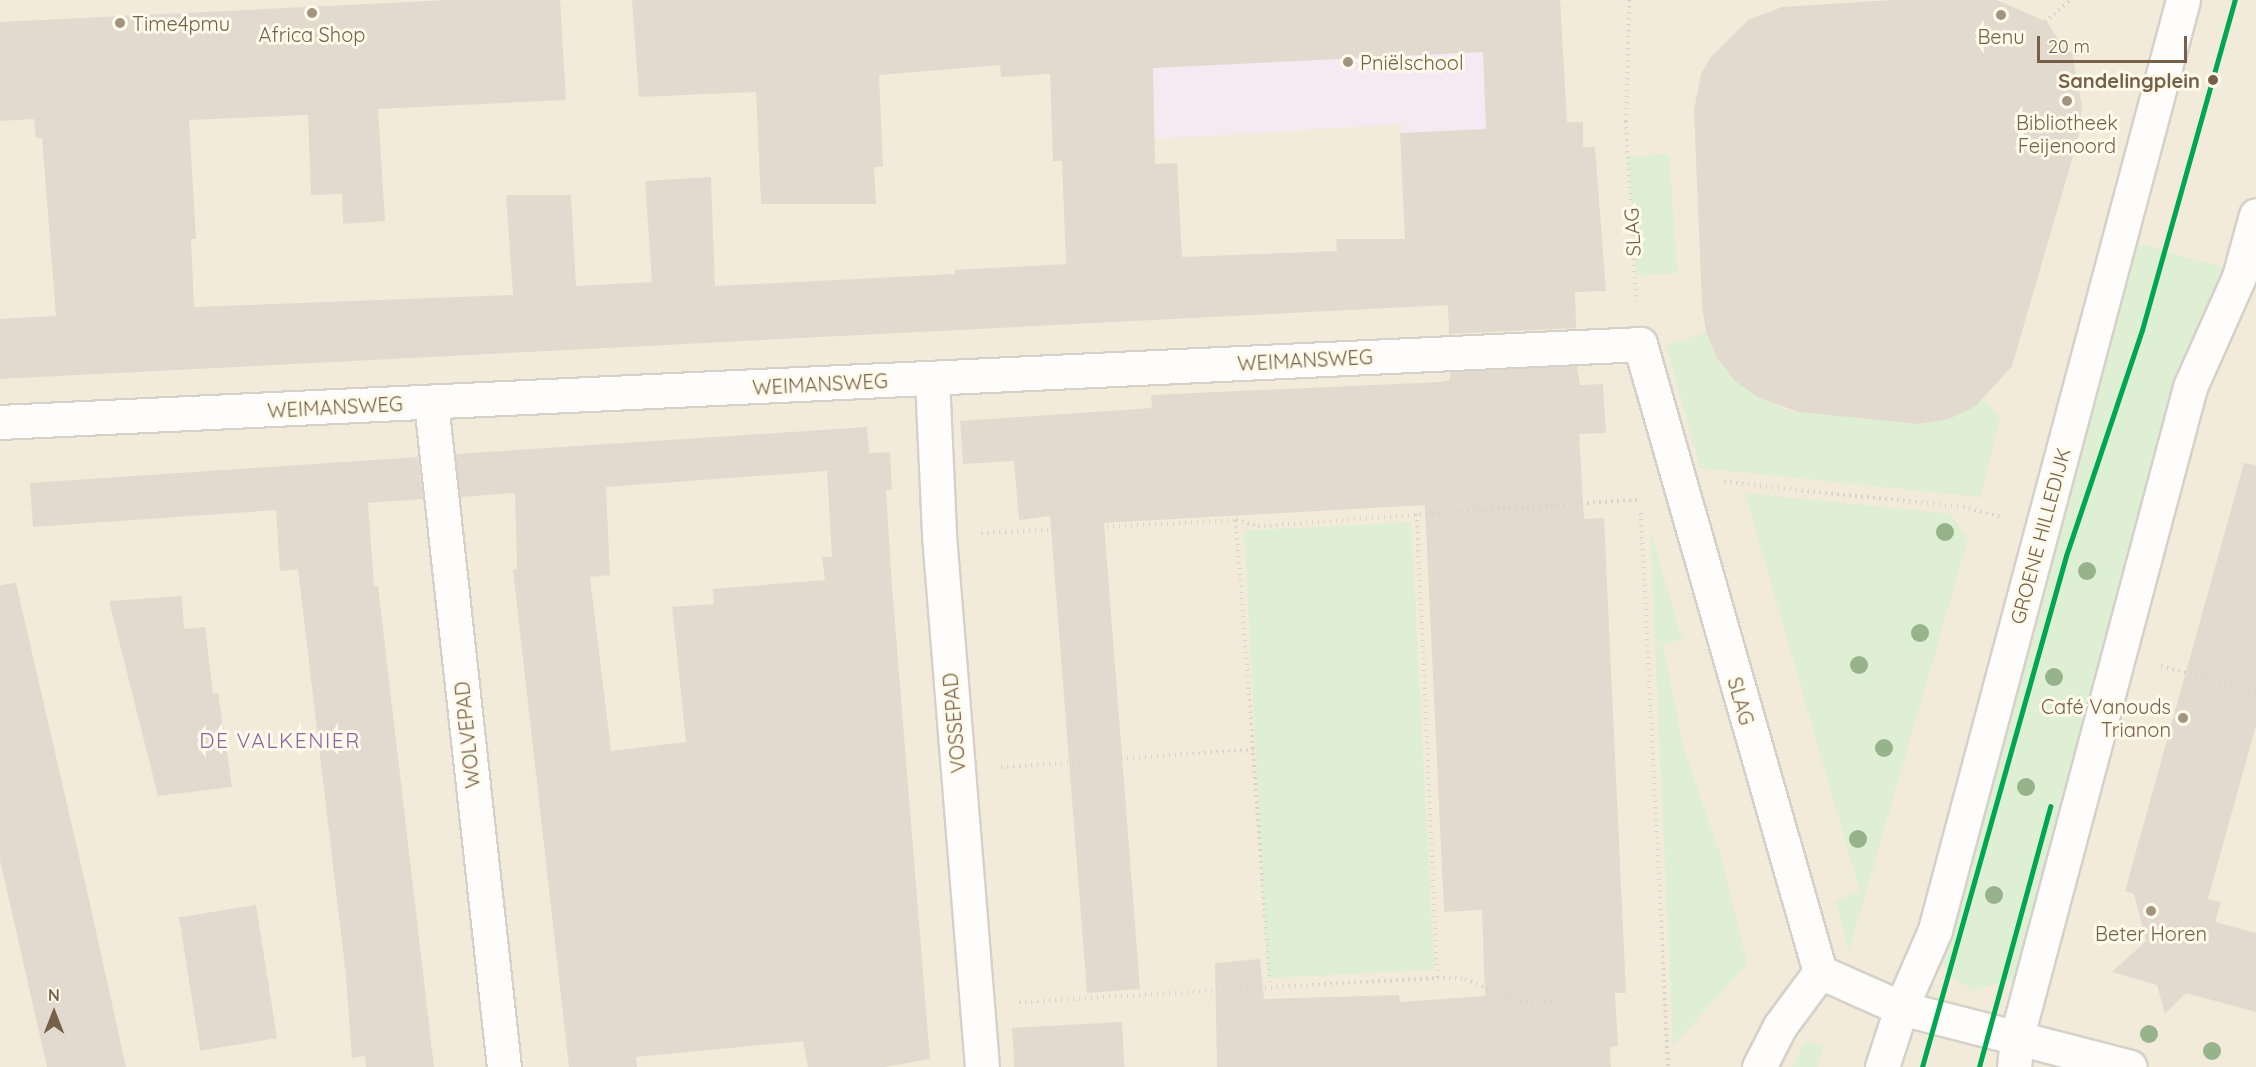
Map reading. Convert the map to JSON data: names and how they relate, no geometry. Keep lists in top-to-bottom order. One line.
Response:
{"streets":{"street":["SLAG","WEIMANSWEG","GROENE HILLEDIJK","VOSSEPAD","WOLVEPAD"]},"crossings":[["SLAG","WEIMANSWEG"],["WEIMANSWEG","VOSSEPAD"],["WEIMANSWEG","WOLVEPAD"]],"districts":["DE VALKENIER"],"places":["Africa Shop","Benu","Time4pmu","Pniëlschool","Sandelingplein","Bibliotheek Feijenoord","Café Vanouds Trianon","Beter Horen"],"scale_bar":"20 m","north":"top"}
